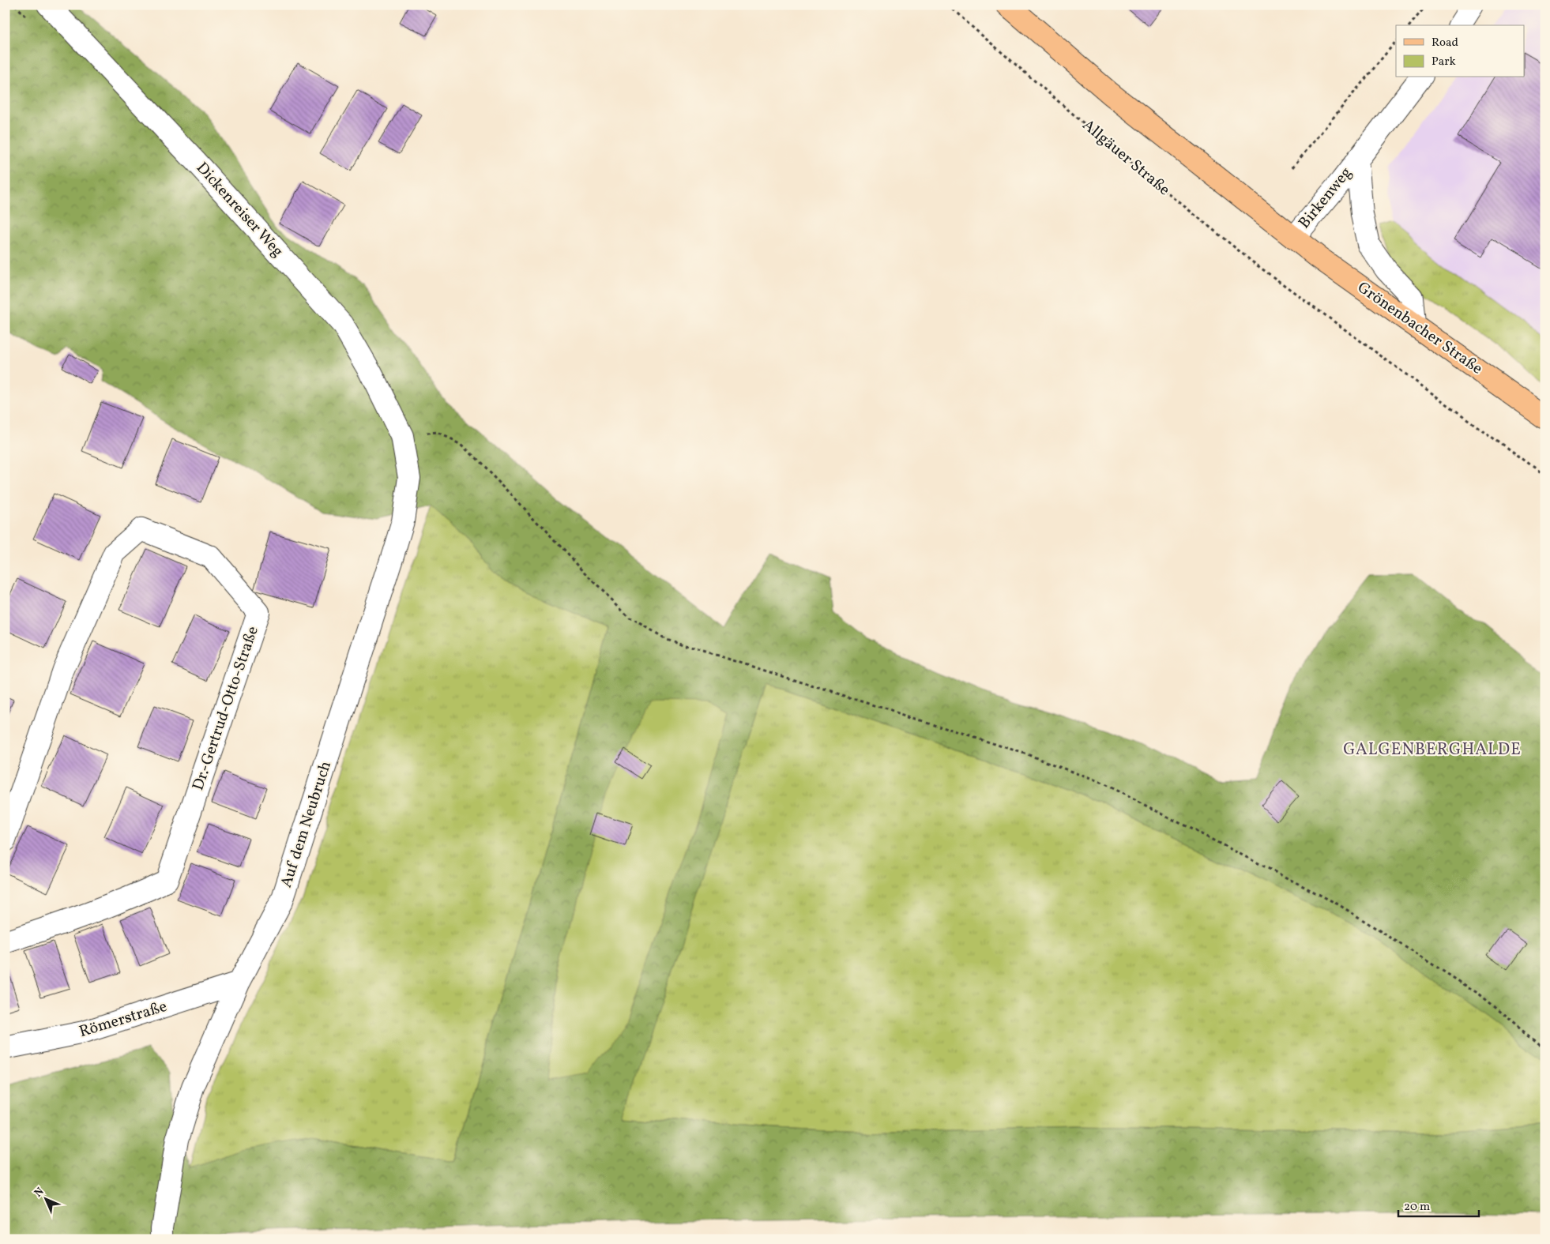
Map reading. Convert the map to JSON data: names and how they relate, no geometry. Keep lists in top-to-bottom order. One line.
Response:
{"streets":{"main road":["Grönenbacher Straße"],"street":["Birkenweg","Dickenreiser Weg","Dr.-Gertrud-Otto-Straße","Auf dem Neubruch","Römerstraße"],"path":["Allgäuer Straße"]},"crossings":[["Birkenweg","Grönenbacher Straße"],["Dickenreiser Weg","Auf dem Neubruch"],["Auf dem Neubruch","Römerstraße"]],"districts":["GALGENBERGHALDE"],"legend":["Road","Park"],"scale_bar":"20 m","north":"top left"}
